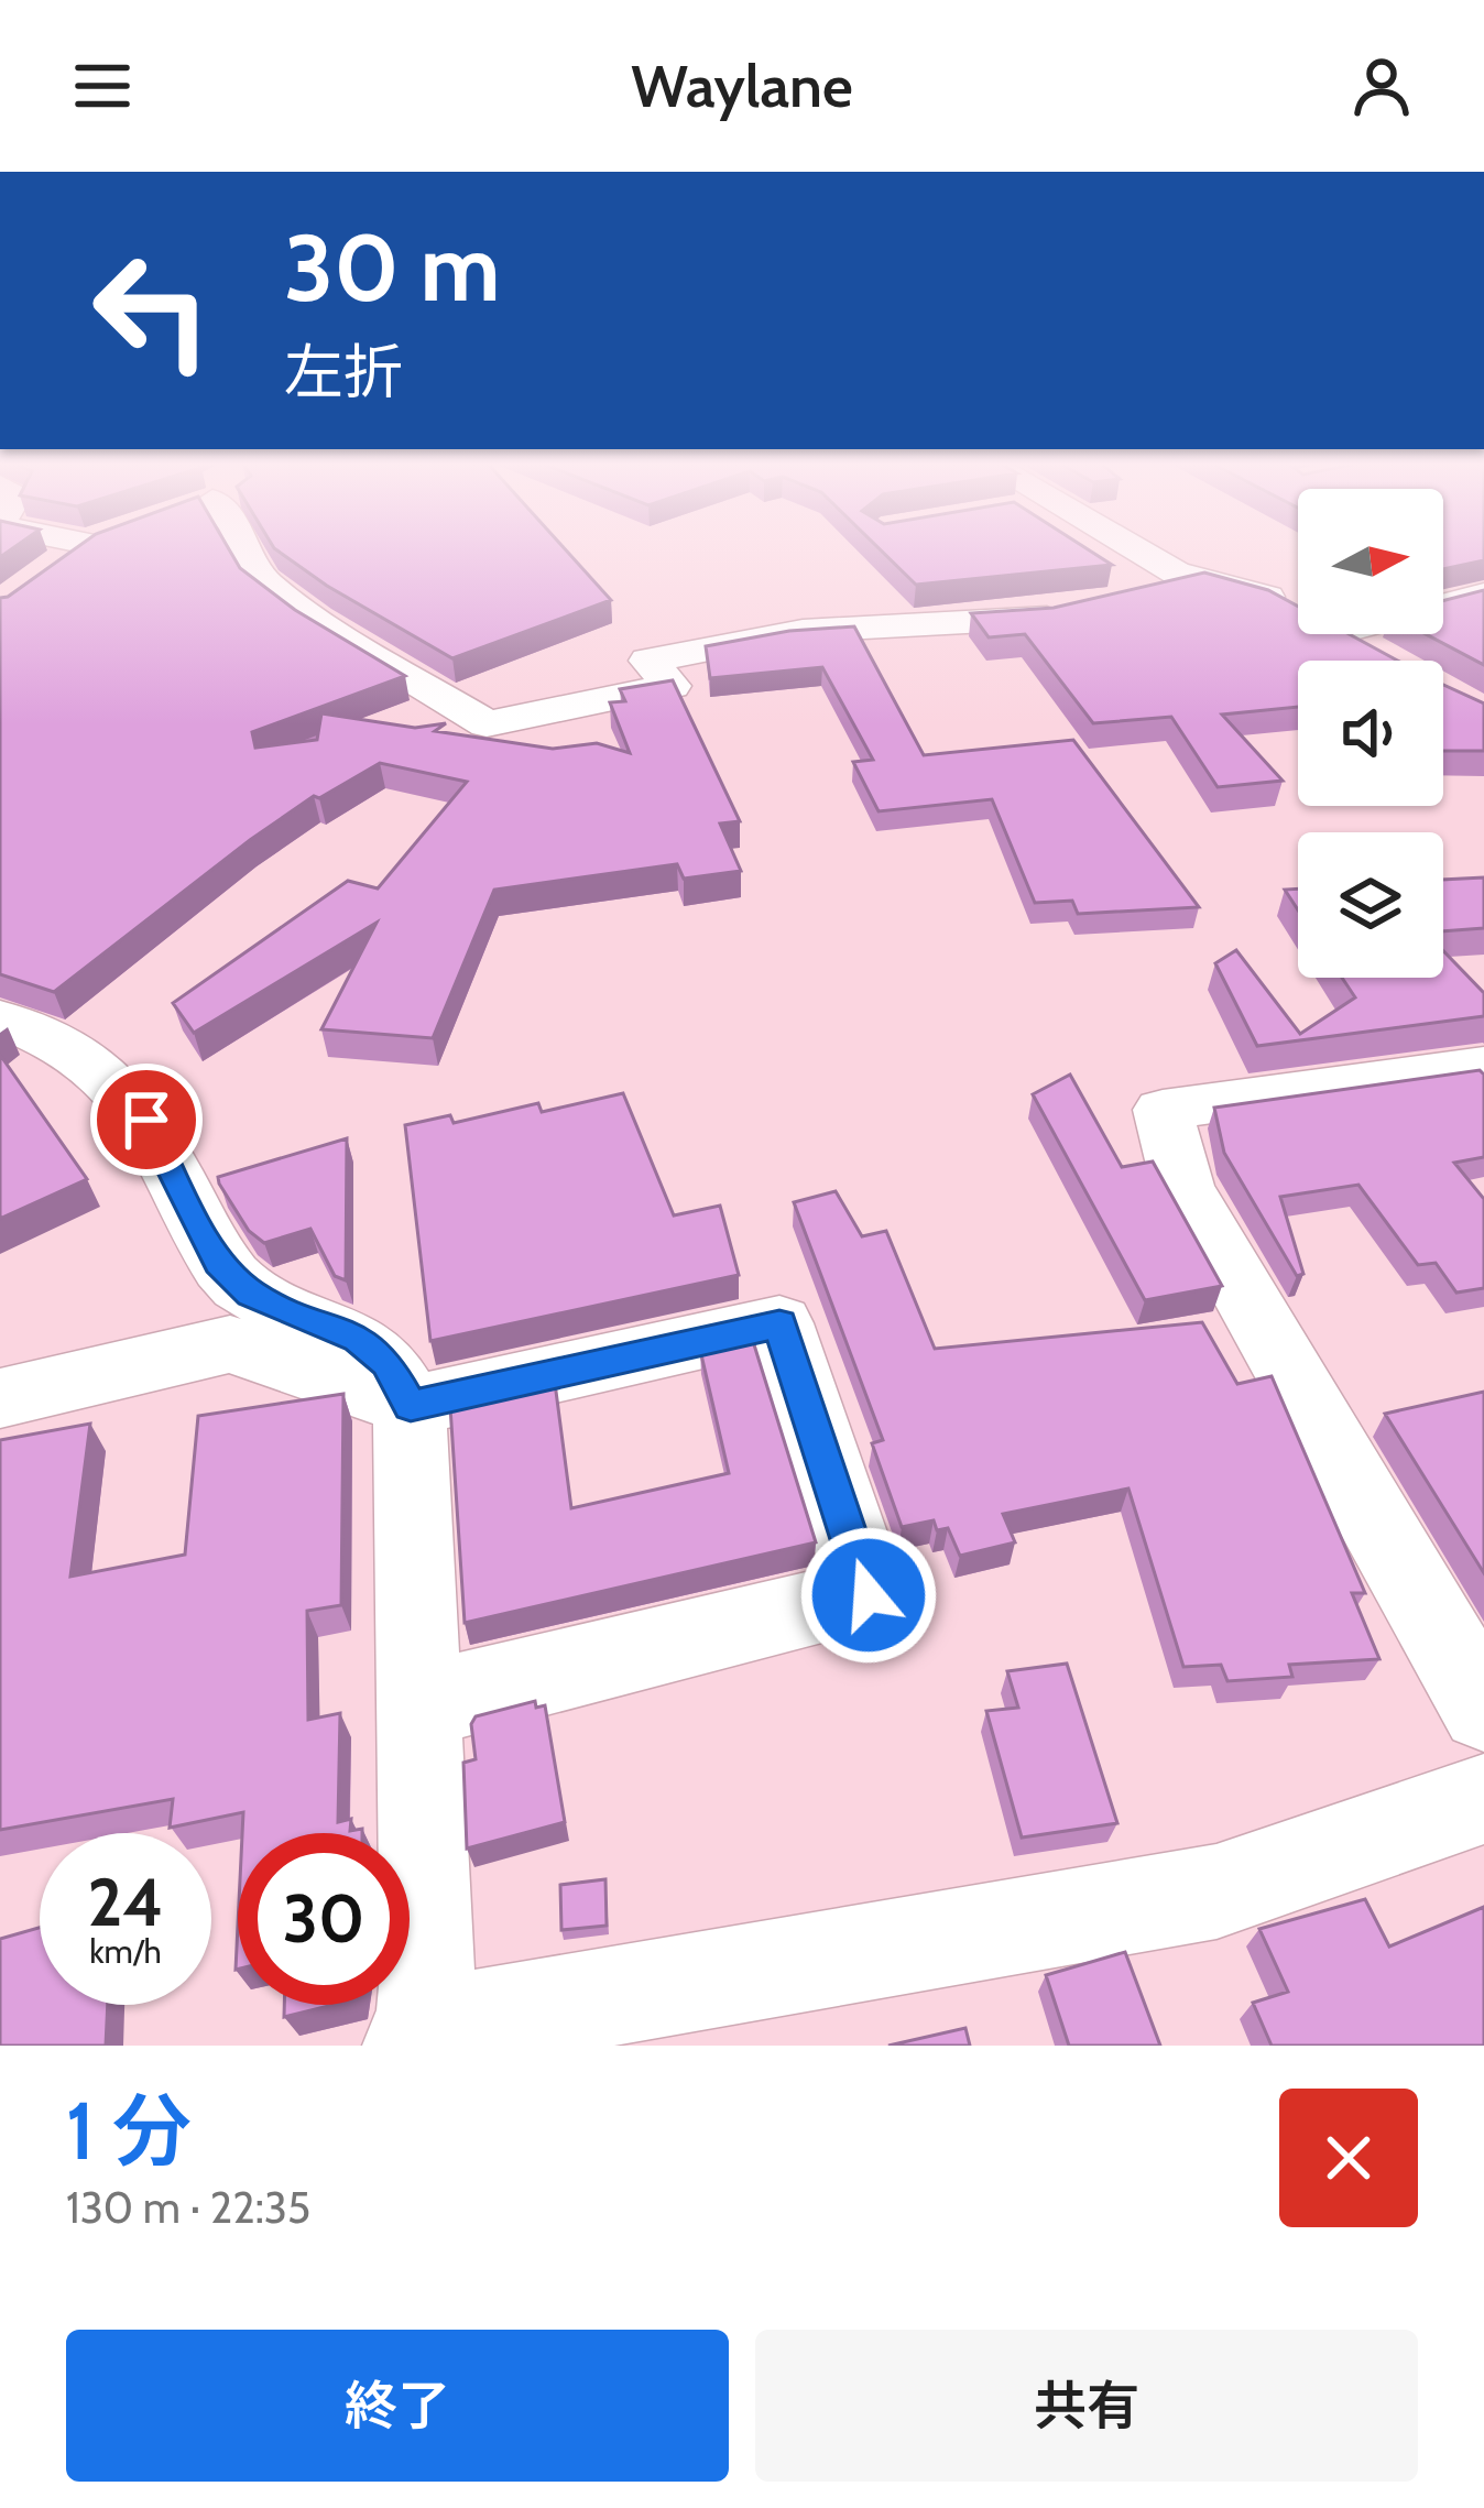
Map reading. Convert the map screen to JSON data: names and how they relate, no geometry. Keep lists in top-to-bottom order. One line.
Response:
{"north":"right","page":{"header":"Waylane","turn":["30 m","左折"],"speed":"24 km/h","limit":"30","heading":["1 分","130 m · 22:35"],"buttons":["終了","共有"]}}
